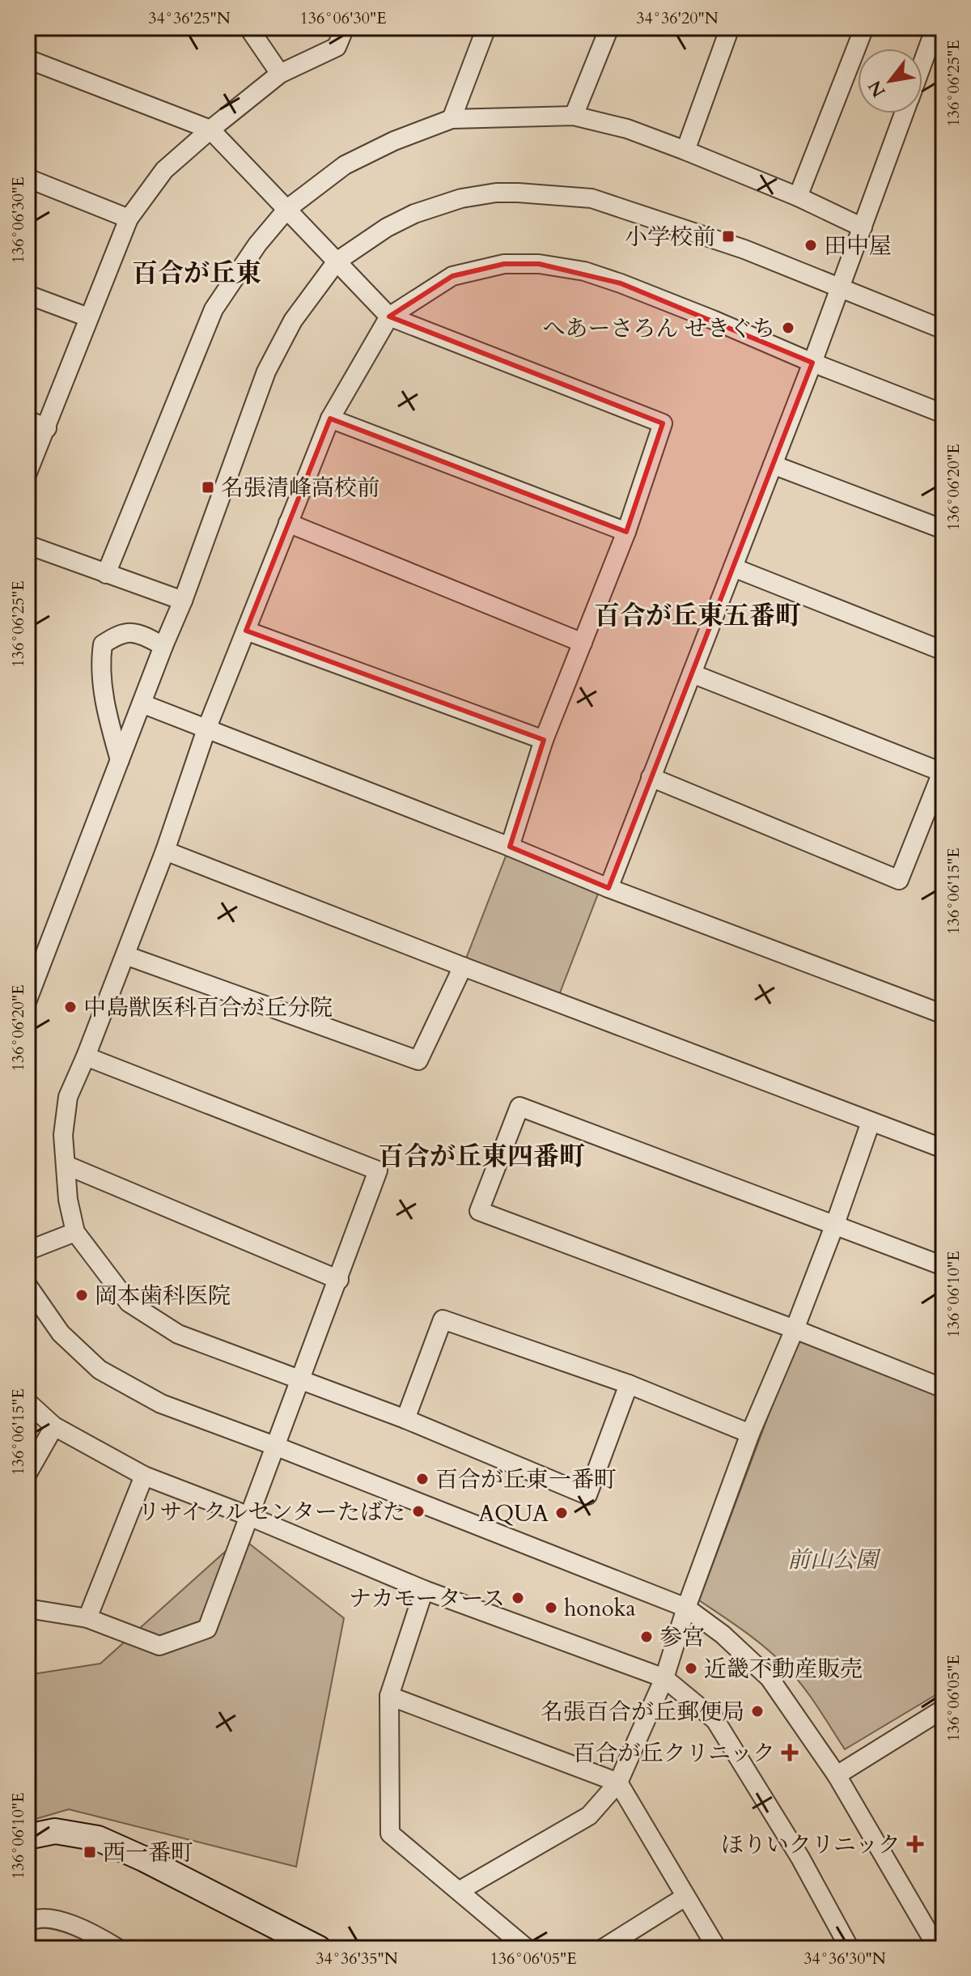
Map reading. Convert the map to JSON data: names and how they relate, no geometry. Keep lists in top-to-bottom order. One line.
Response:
{"districts":["百合が丘東","百合が丘東五番町","百合が丘東四番町"],"parks":["前山公園"],"places":{"transit":["小学校前","名張清峰高校前","西一番町"],"other":["田中屋","へあーさろん せきぐち","中島獣医科百合が丘分院","岡本歯科医院","百合が丘東一番町","リサイクルセンターたばた","AQUA","ナカモータース","honoka","参宮","近畿不動産販売","名張百合が丘郵便局"],"health":["百合が丘クリニック","ほりいクリニック"]},"north":"bottom left","coordinates":["34°36'25\"N","136°06'30\"E","34°36'20\"N","136°06'25\"E","136°06'20\"E","136°06'15\"E","136°06'10\"E","136°06'05\"E","34°36'35\"N","34°36'30\"N"]}
